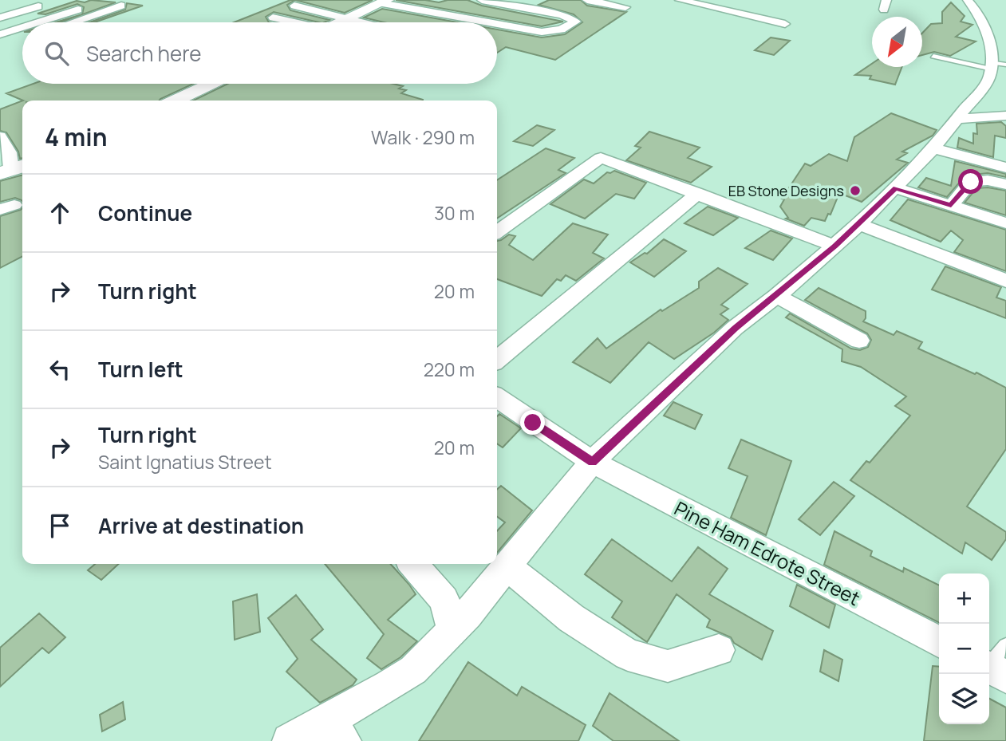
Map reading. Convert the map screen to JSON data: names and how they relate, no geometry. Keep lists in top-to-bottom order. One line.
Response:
{"streets":{"street":["Pine Ham Edrote Street"]},"places":["EB Stone Designs"],"north":"bottom left","page":{"search":"Search here","heading":["4 min","Walk · 290 m"],"list":[["Continue","30 m"],["Turn right","20 m"],["Turn left","220 m"],["Turn right","Saint Ignatius Street","20 m"],"Arrive at destination"],"map_buttons":["+","−"]}}
